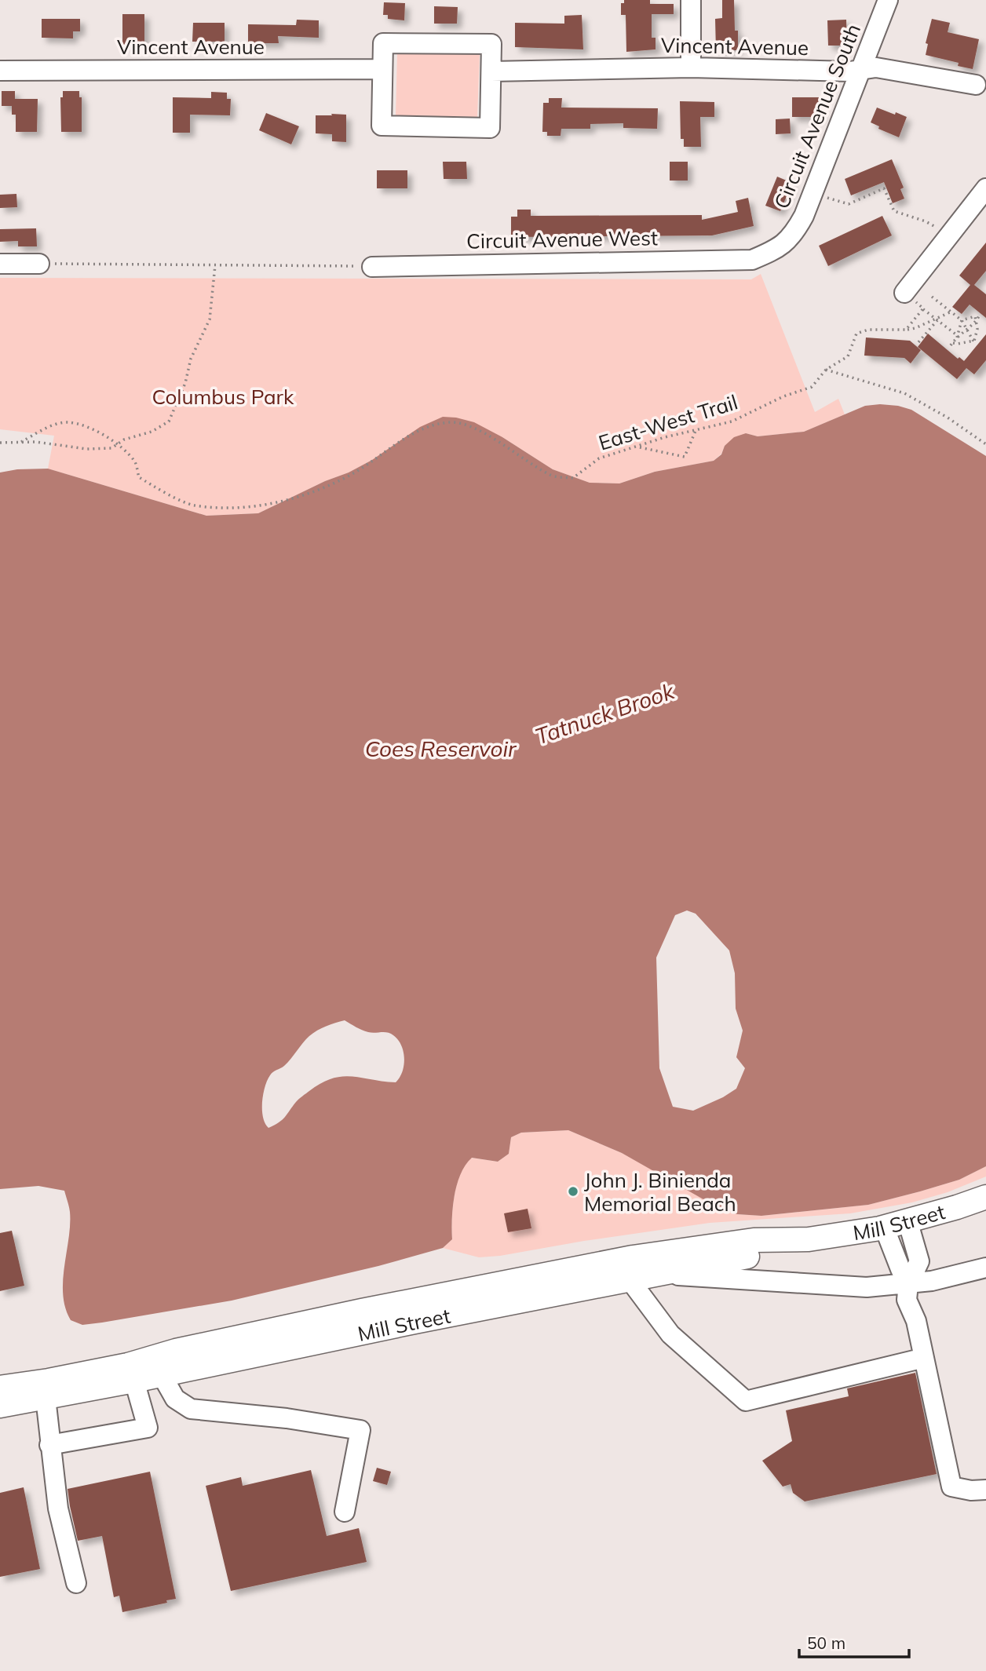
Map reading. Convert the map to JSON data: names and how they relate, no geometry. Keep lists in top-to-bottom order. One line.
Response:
{"streets":{"main road":["Mill Street"],"street":["Vincent Avenue","Circuit Avenue South","Circuit Avenue West"],"path":["East-West Trail"]},"crossings":[["Vincent Avenue","Circuit Avenue South"],["Circuit Avenue South","Circuit Avenue West"]],"water":["Tatnuck Brook","Coes Reservoir"],"parks":["Columbus Park"],"places":["John J. Binienda Memorial Beach"],"scale_bar":"50 m"}
